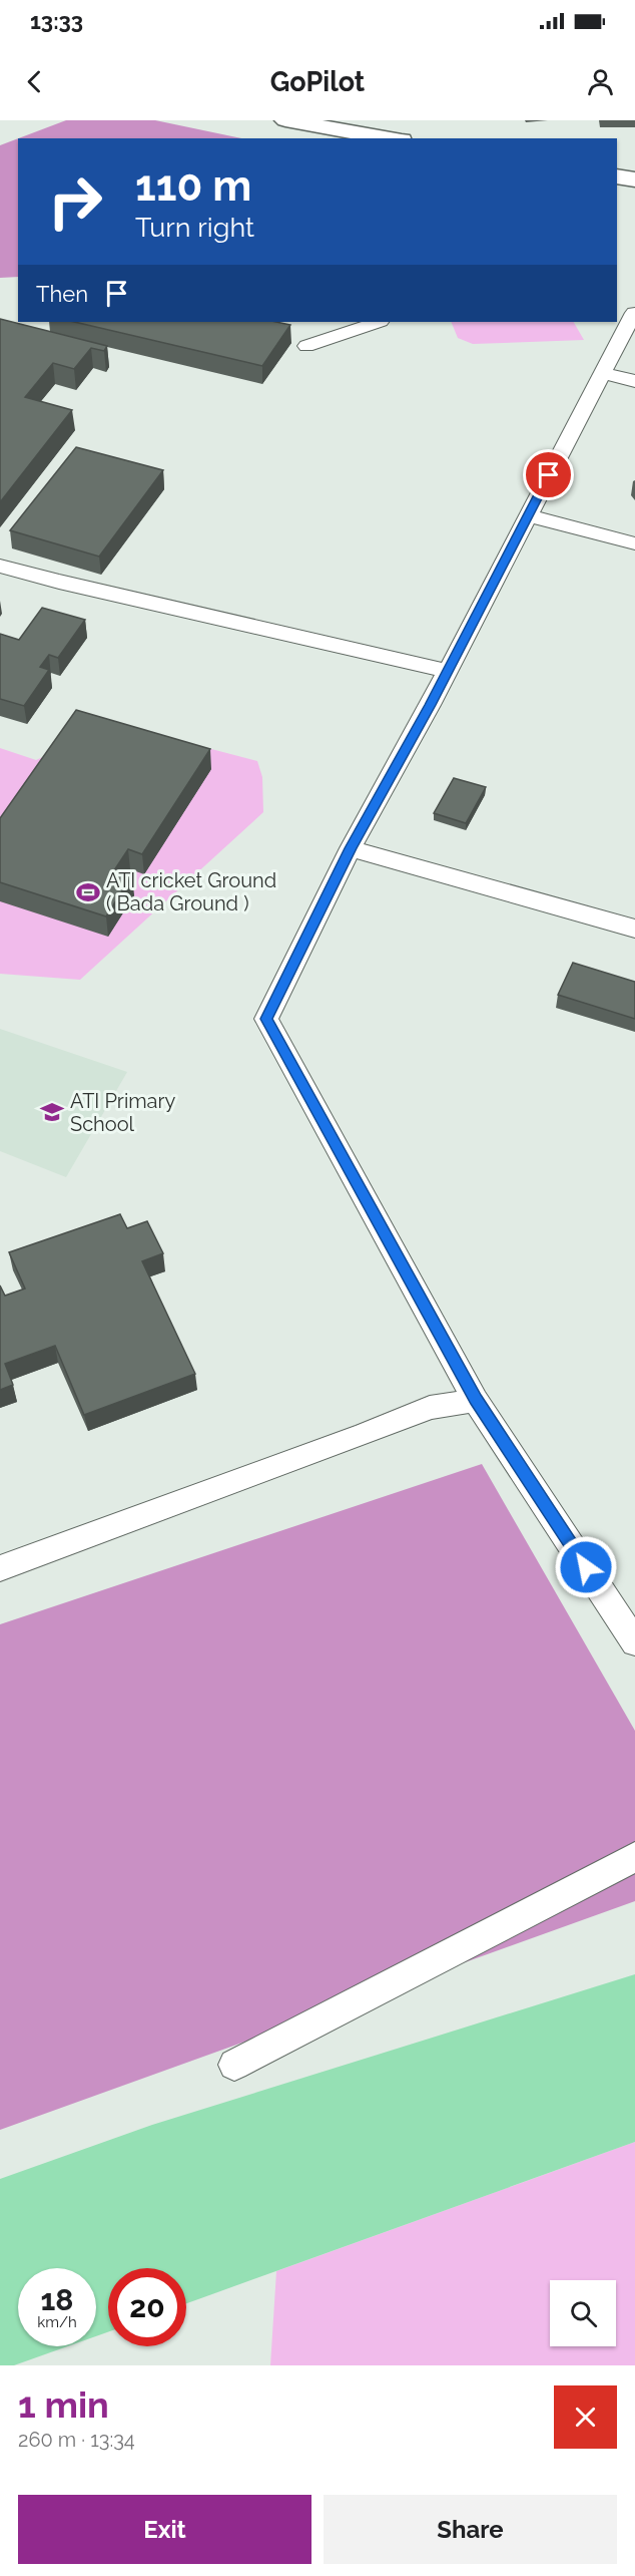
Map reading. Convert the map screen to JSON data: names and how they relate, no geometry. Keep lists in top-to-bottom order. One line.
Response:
{"places":{"sports":["ATI cricket Ground ( Bada Ground )"],"school or university":["ATI Primary School"]},"page":{"status":"13:33","header":"GoPilot","turn":["110 m","Turn right"],"then":"Then","speed":"18 km/h","limit":"20","heading":["1 min","260 m · 13:34"],"buttons":["Exit","Share"]}}
